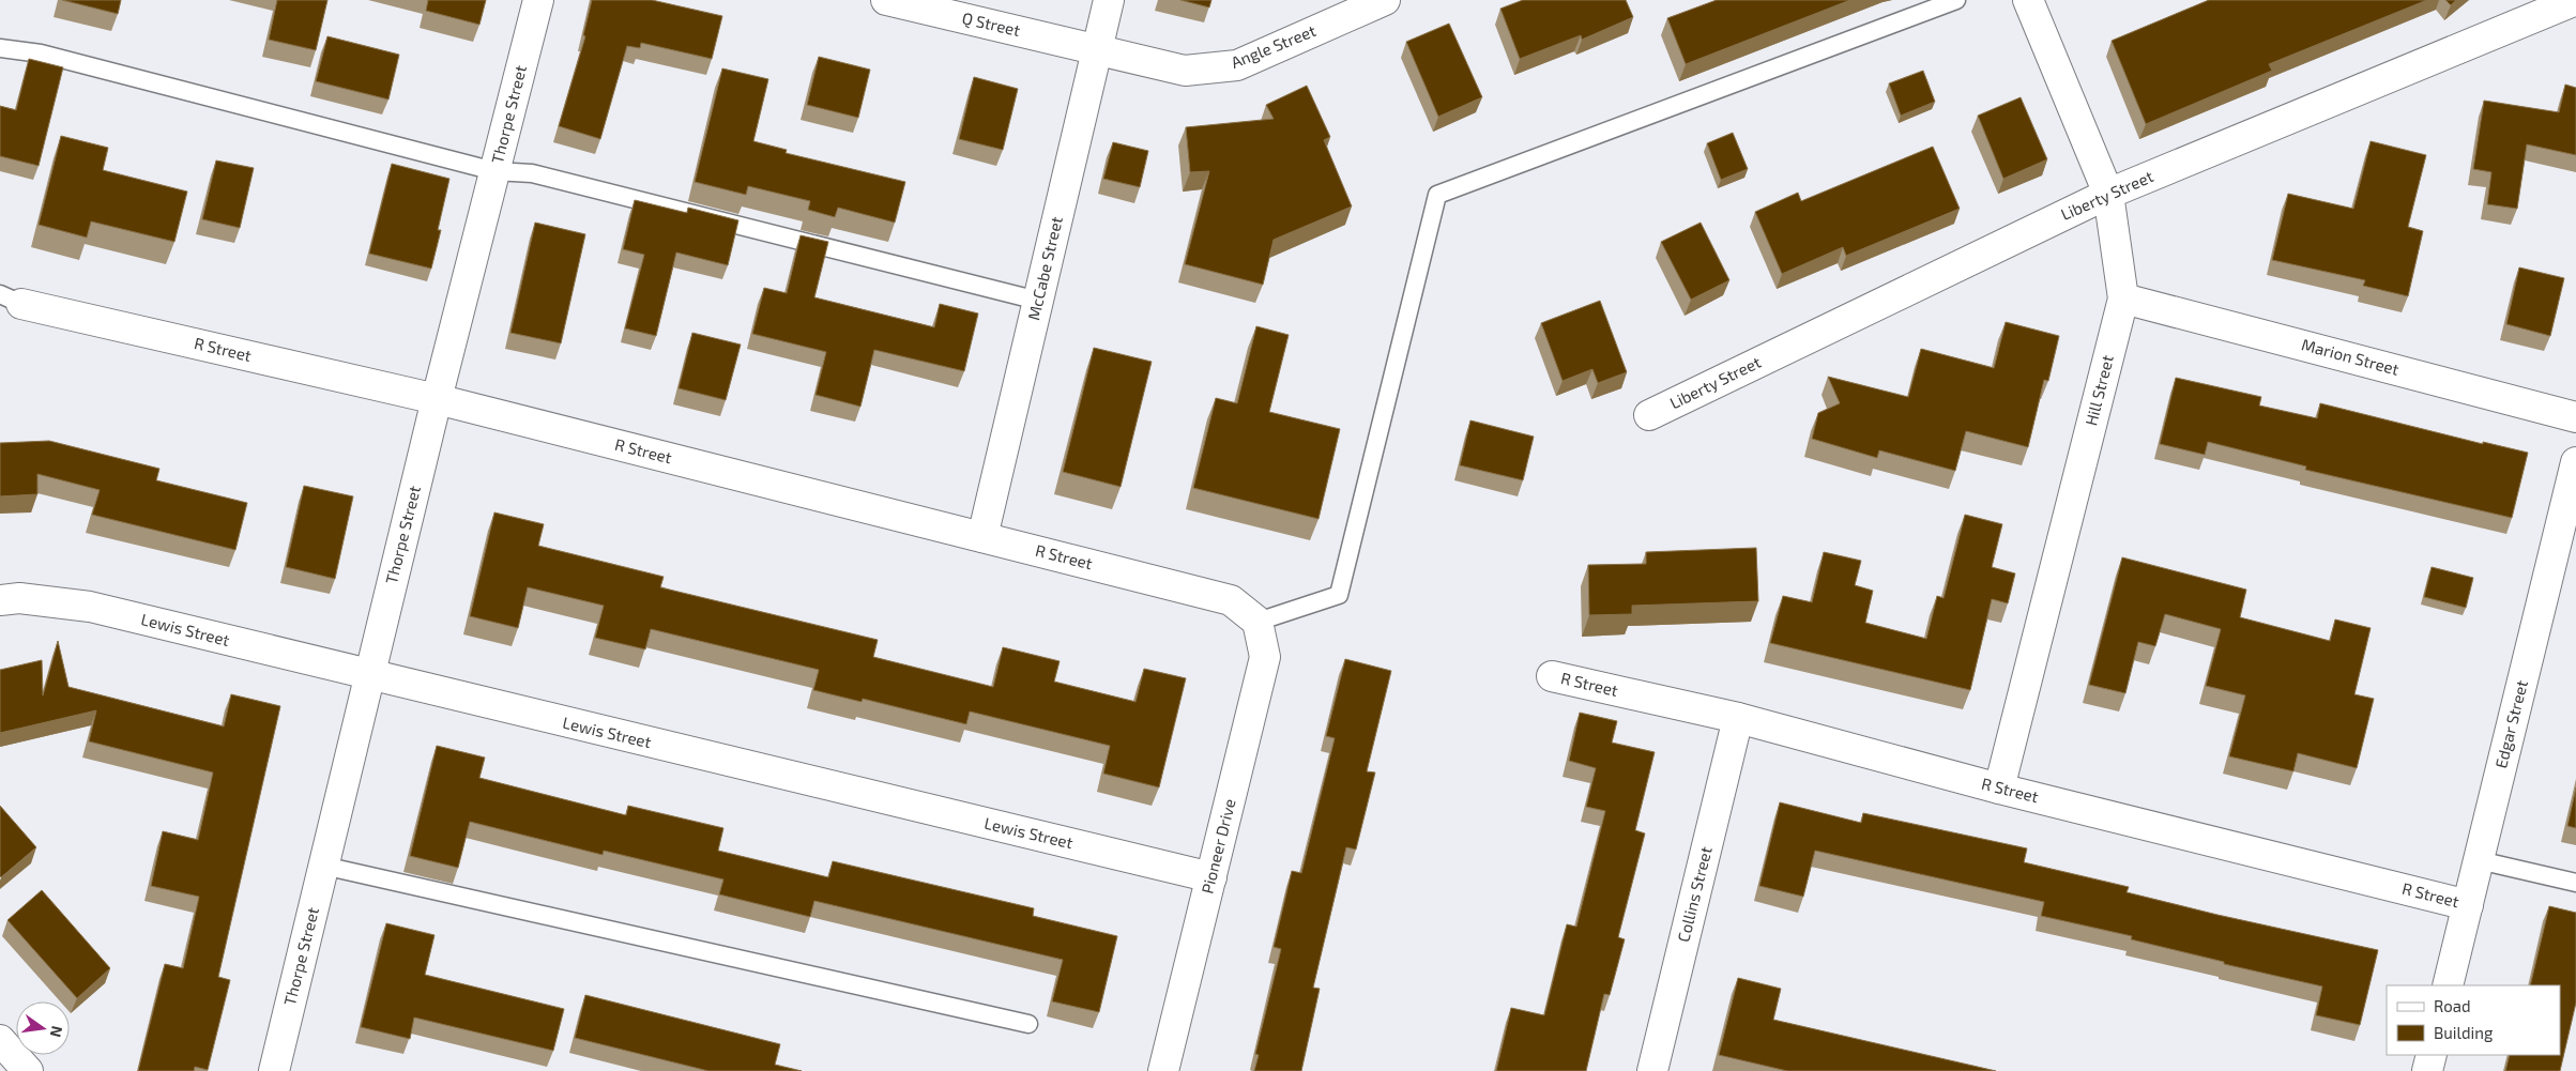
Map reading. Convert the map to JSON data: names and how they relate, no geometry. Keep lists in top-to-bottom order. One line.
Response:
{"streets":{"street":["Q Street","Angle Street","Thorpe Street","Liberty Street","McCabe Street","R Street","Marion Street","Hill Street","Lewis Street","Edgar Street","Pioneer Drive","Collins Street"]},"crossings":[["Q Street","Angle Street"],["Q Street","McCabe Street"],["Angle Street","McCabe Street"],["Thorpe Street","R Street"],["Thorpe Street","Lewis Street"],["Liberty Street","Hill Street"],["McCabe Street","R Street"],["R Street","Hill Street"],["R Street","Edgar Street"],["R Street","Pioneer Drive"],["R Street","Collins Street"],["Marion Street","Hill Street"],["Lewis Street","Pioneer Drive"]],"legend":["Road","Building"],"north":"right"}
